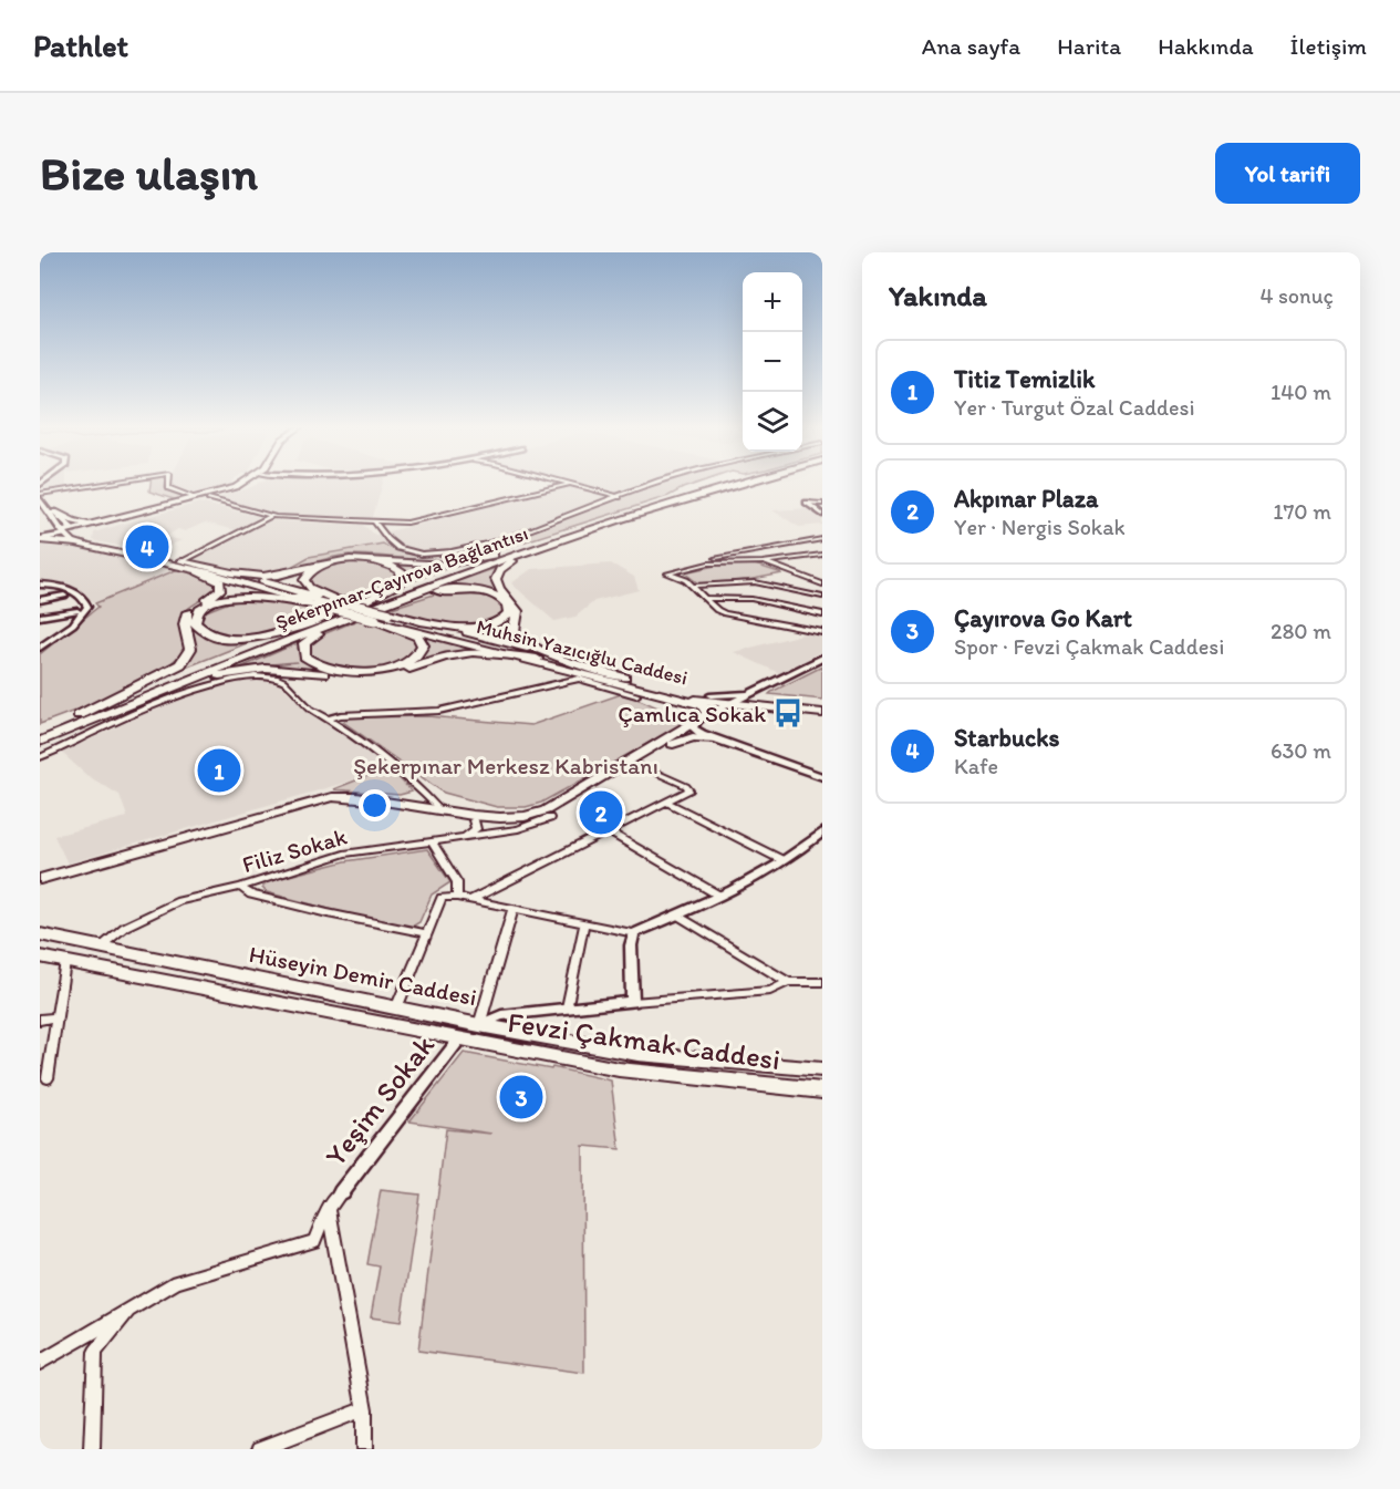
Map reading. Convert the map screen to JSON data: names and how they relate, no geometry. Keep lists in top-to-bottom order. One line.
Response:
{"streets":{"highway":["Şekerpınar-Çayırova Bağlantısı"],"main road":["Muhsin Yazıcığlu Caddesi","Hüseyin Demir Caddesi","Fevzi Çakmak Caddesi"],"street":["Filiz Sokak","Yeşim Sokak"]},"crossings":[["Filiz Sokak","Hüseyin Demir Caddesi"],["Hüseyin Demir Caddesi","Fevzi Çakmak Caddesi"],["Hüseyin Demir Caddesi","Yeşim Sokak"],["Fevzi Çakmak Caddesi","Yeşim Sokak"]],"parks":["Şekerpınar Merkesz Kabristanı"],"places":{"bus stop":["Çamlıca Sokak"]},"page":{"header":"Pathlet","nav":["Ana sayfa","Harita","Hakkında","İletişim"],"buttons":"Yol tarifi","title":"Bize ulaşın","heading":["Yakında","4 sonuç"],"map_buttons":["+","−"],"list":[{"mark":"1","name":"Titiz Temizlik","note":"Yer · Turgut Özal Caddesi","value":"140 m"},{"mark":"2","name":"Akpınar Plaza","note":"Yer · Nergis Sokak","value":"170 m"},{"mark":"3","name":"Çayırova Go Kart","note":"Spor · Fevzi Çakmak Caddesi","value":"280 m"},{"mark":"4","name":"Starbucks","note":"Kafe","value":"630 m"}],"pins":["4","1","2","3"]}}
